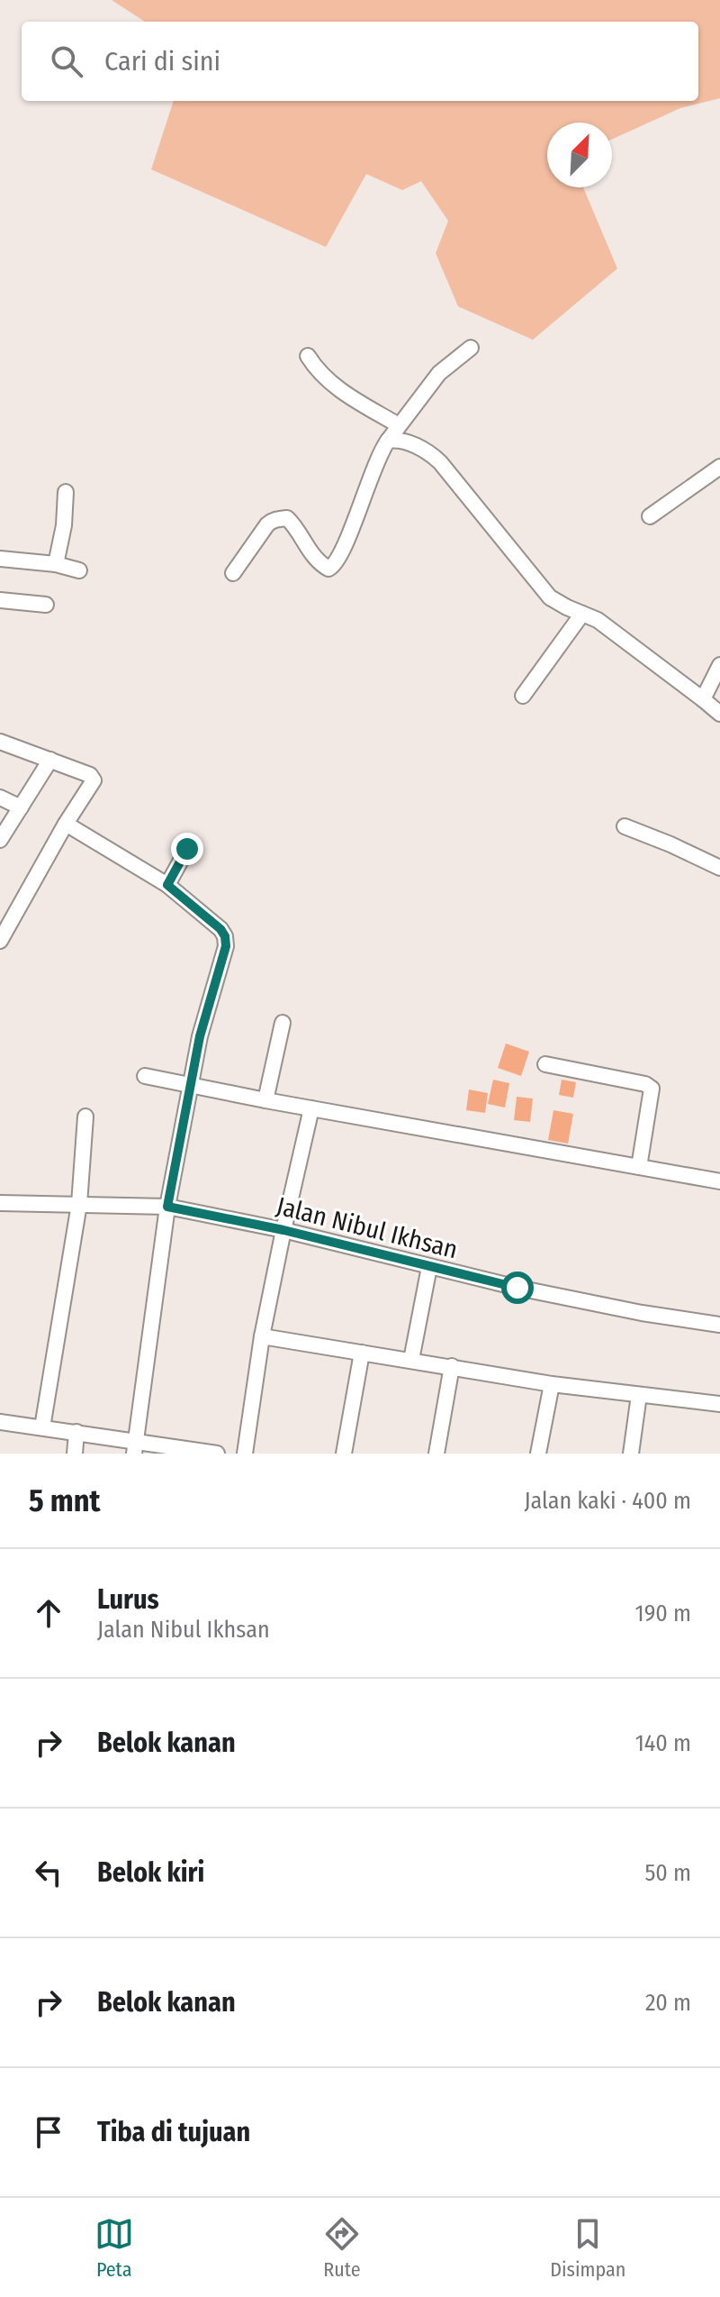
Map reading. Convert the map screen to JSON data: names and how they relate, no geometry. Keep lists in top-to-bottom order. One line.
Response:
{"streets":{"street":["Jalan Nibul Ikhsan"]},"north":"top right","page":{"search":"Cari di sini","heading":["5 mnt","Jalan kaki · 400 m"],"list":[["Lurus","Jalan Nibul Ikhsan","190 m"],["Belok kanan","140 m"],["Belok kiri","50 m"],["Belok kanan","20 m"],"Tiba di tujuan"],"nav":["Peta","Rute","Disimpan"]}}
